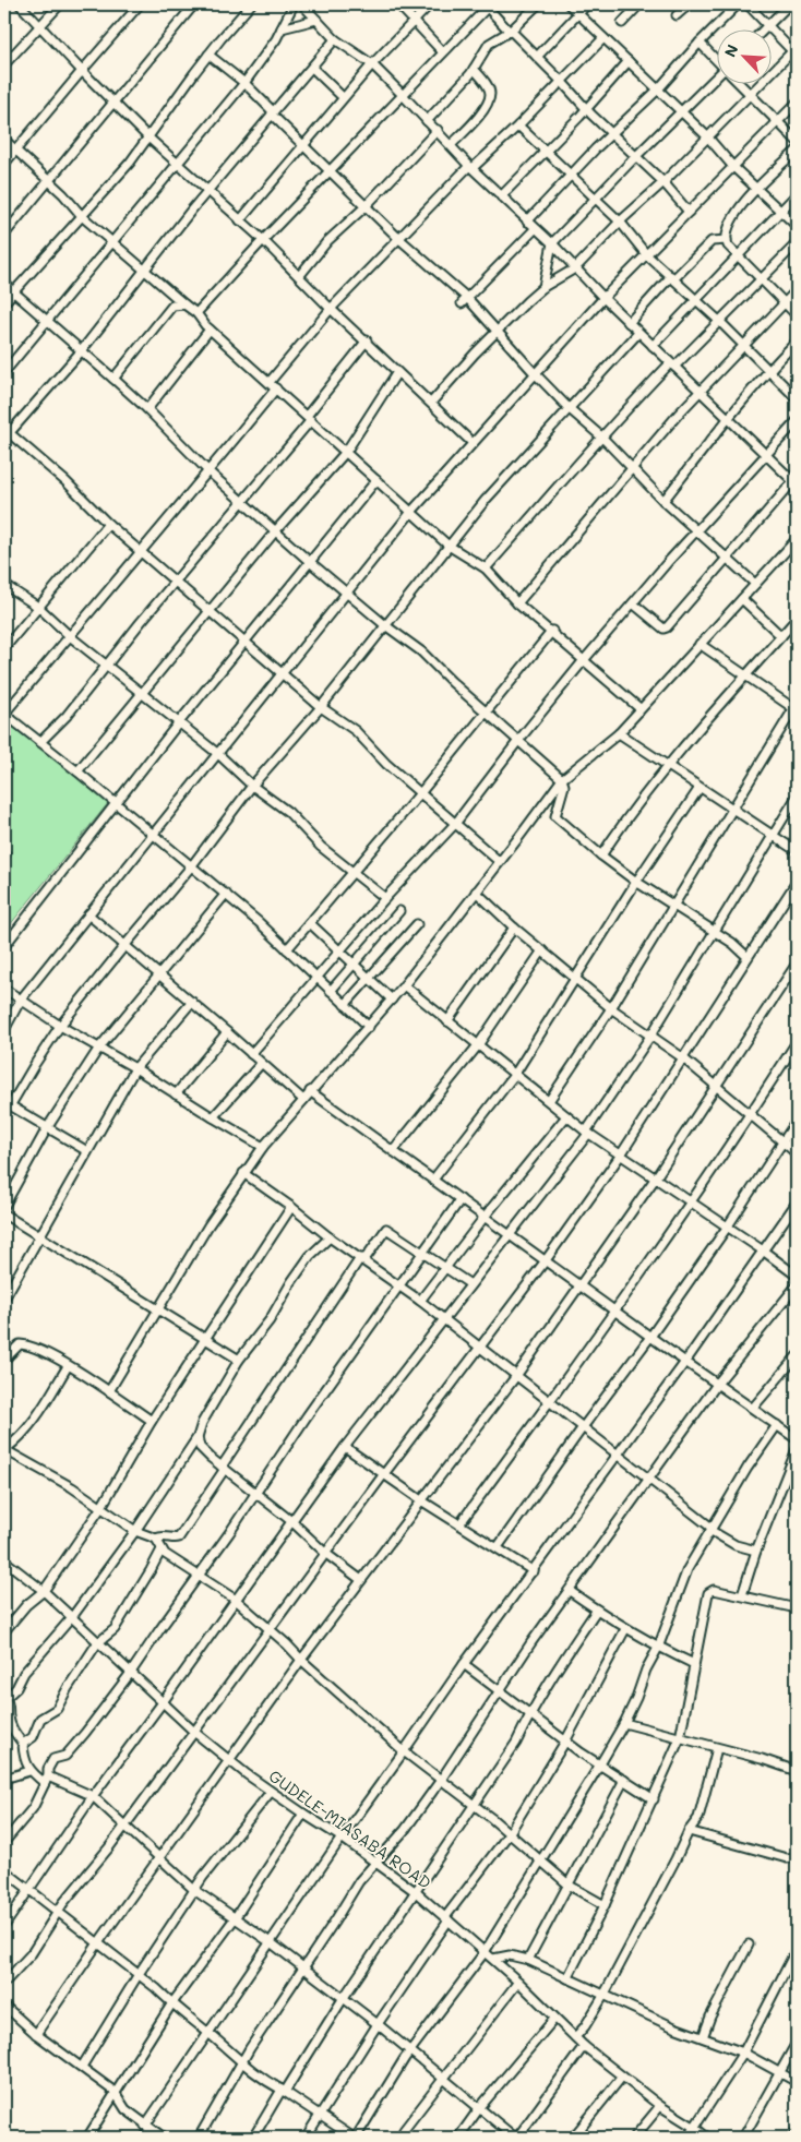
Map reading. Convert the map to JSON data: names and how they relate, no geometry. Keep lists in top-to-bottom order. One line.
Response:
{"streets":{"street":["GUDELE-MIASABA ROAD"]},"north":"top left"}
